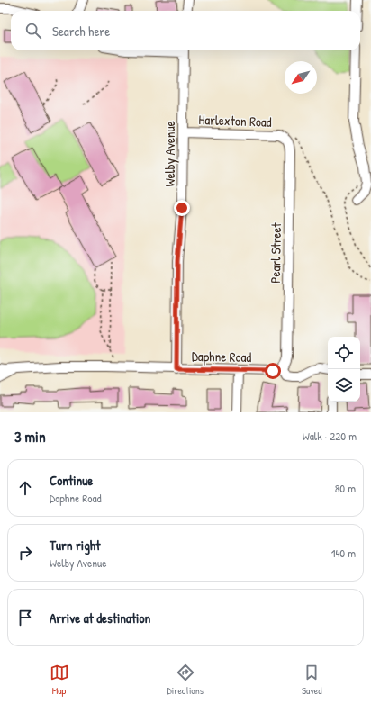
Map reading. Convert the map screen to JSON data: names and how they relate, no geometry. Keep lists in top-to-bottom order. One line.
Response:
{"streets":{"street":["Harlexton Road","Welby Avenue","Pearl Street","Daphne Road"]},"crossings":[["Harlexton Road","Welby Avenue"],["Harlexton Road","Pearl Street"],["Welby Avenue","Daphne Road"],["Pearl Street","Daphne Road"]],"north":"bottom left","page":{"search":"Search here","heading":["3 min","Walk · 220 m"],"list":[["Continue","Daphne Road","80 m"],["Turn right","Welby Avenue","140 m"],"Arrive at destination"],"nav":["Map","Directions","Saved"]}}
